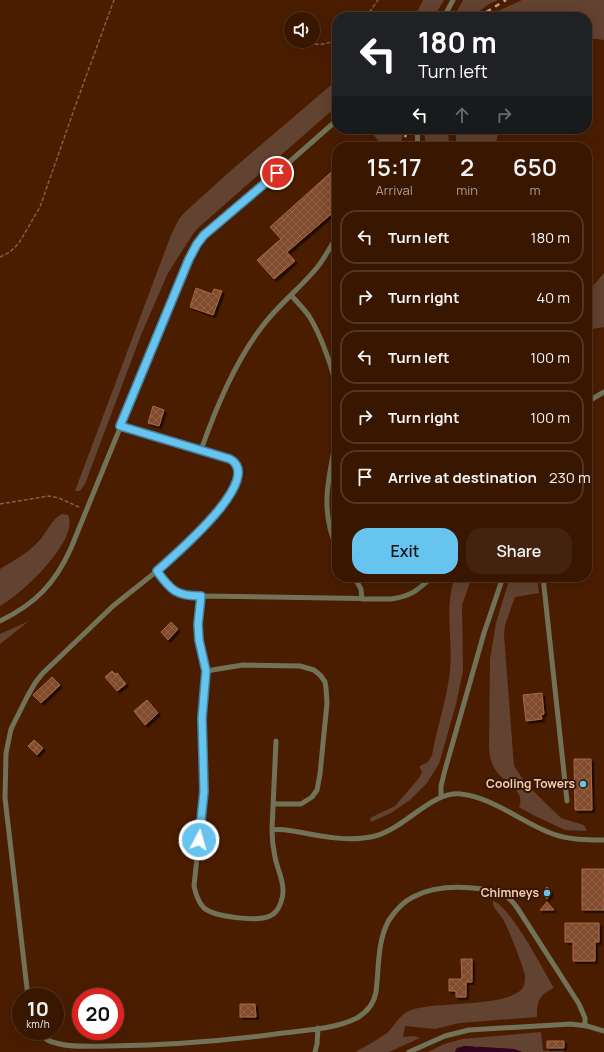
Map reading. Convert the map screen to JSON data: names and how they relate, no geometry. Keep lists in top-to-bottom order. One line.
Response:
{"places":["Cooling Towers","Chimneys"],"page":{"turn":["180 m","Turn left"],"eta":["15:17","Arrival","2","min","650","m"],"list":[{"name":"Turn left","value":"180 m"},{"name":"Turn right","value":"40 m"},{"name":"Turn left","value":"100 m"},{"name":"Turn right","value":"100 m"},{"name":"Arrive at destination","value":"230 m"}],"buttons":["Exit","Share"],"speed":"10 km/h","limit":"20"}}
